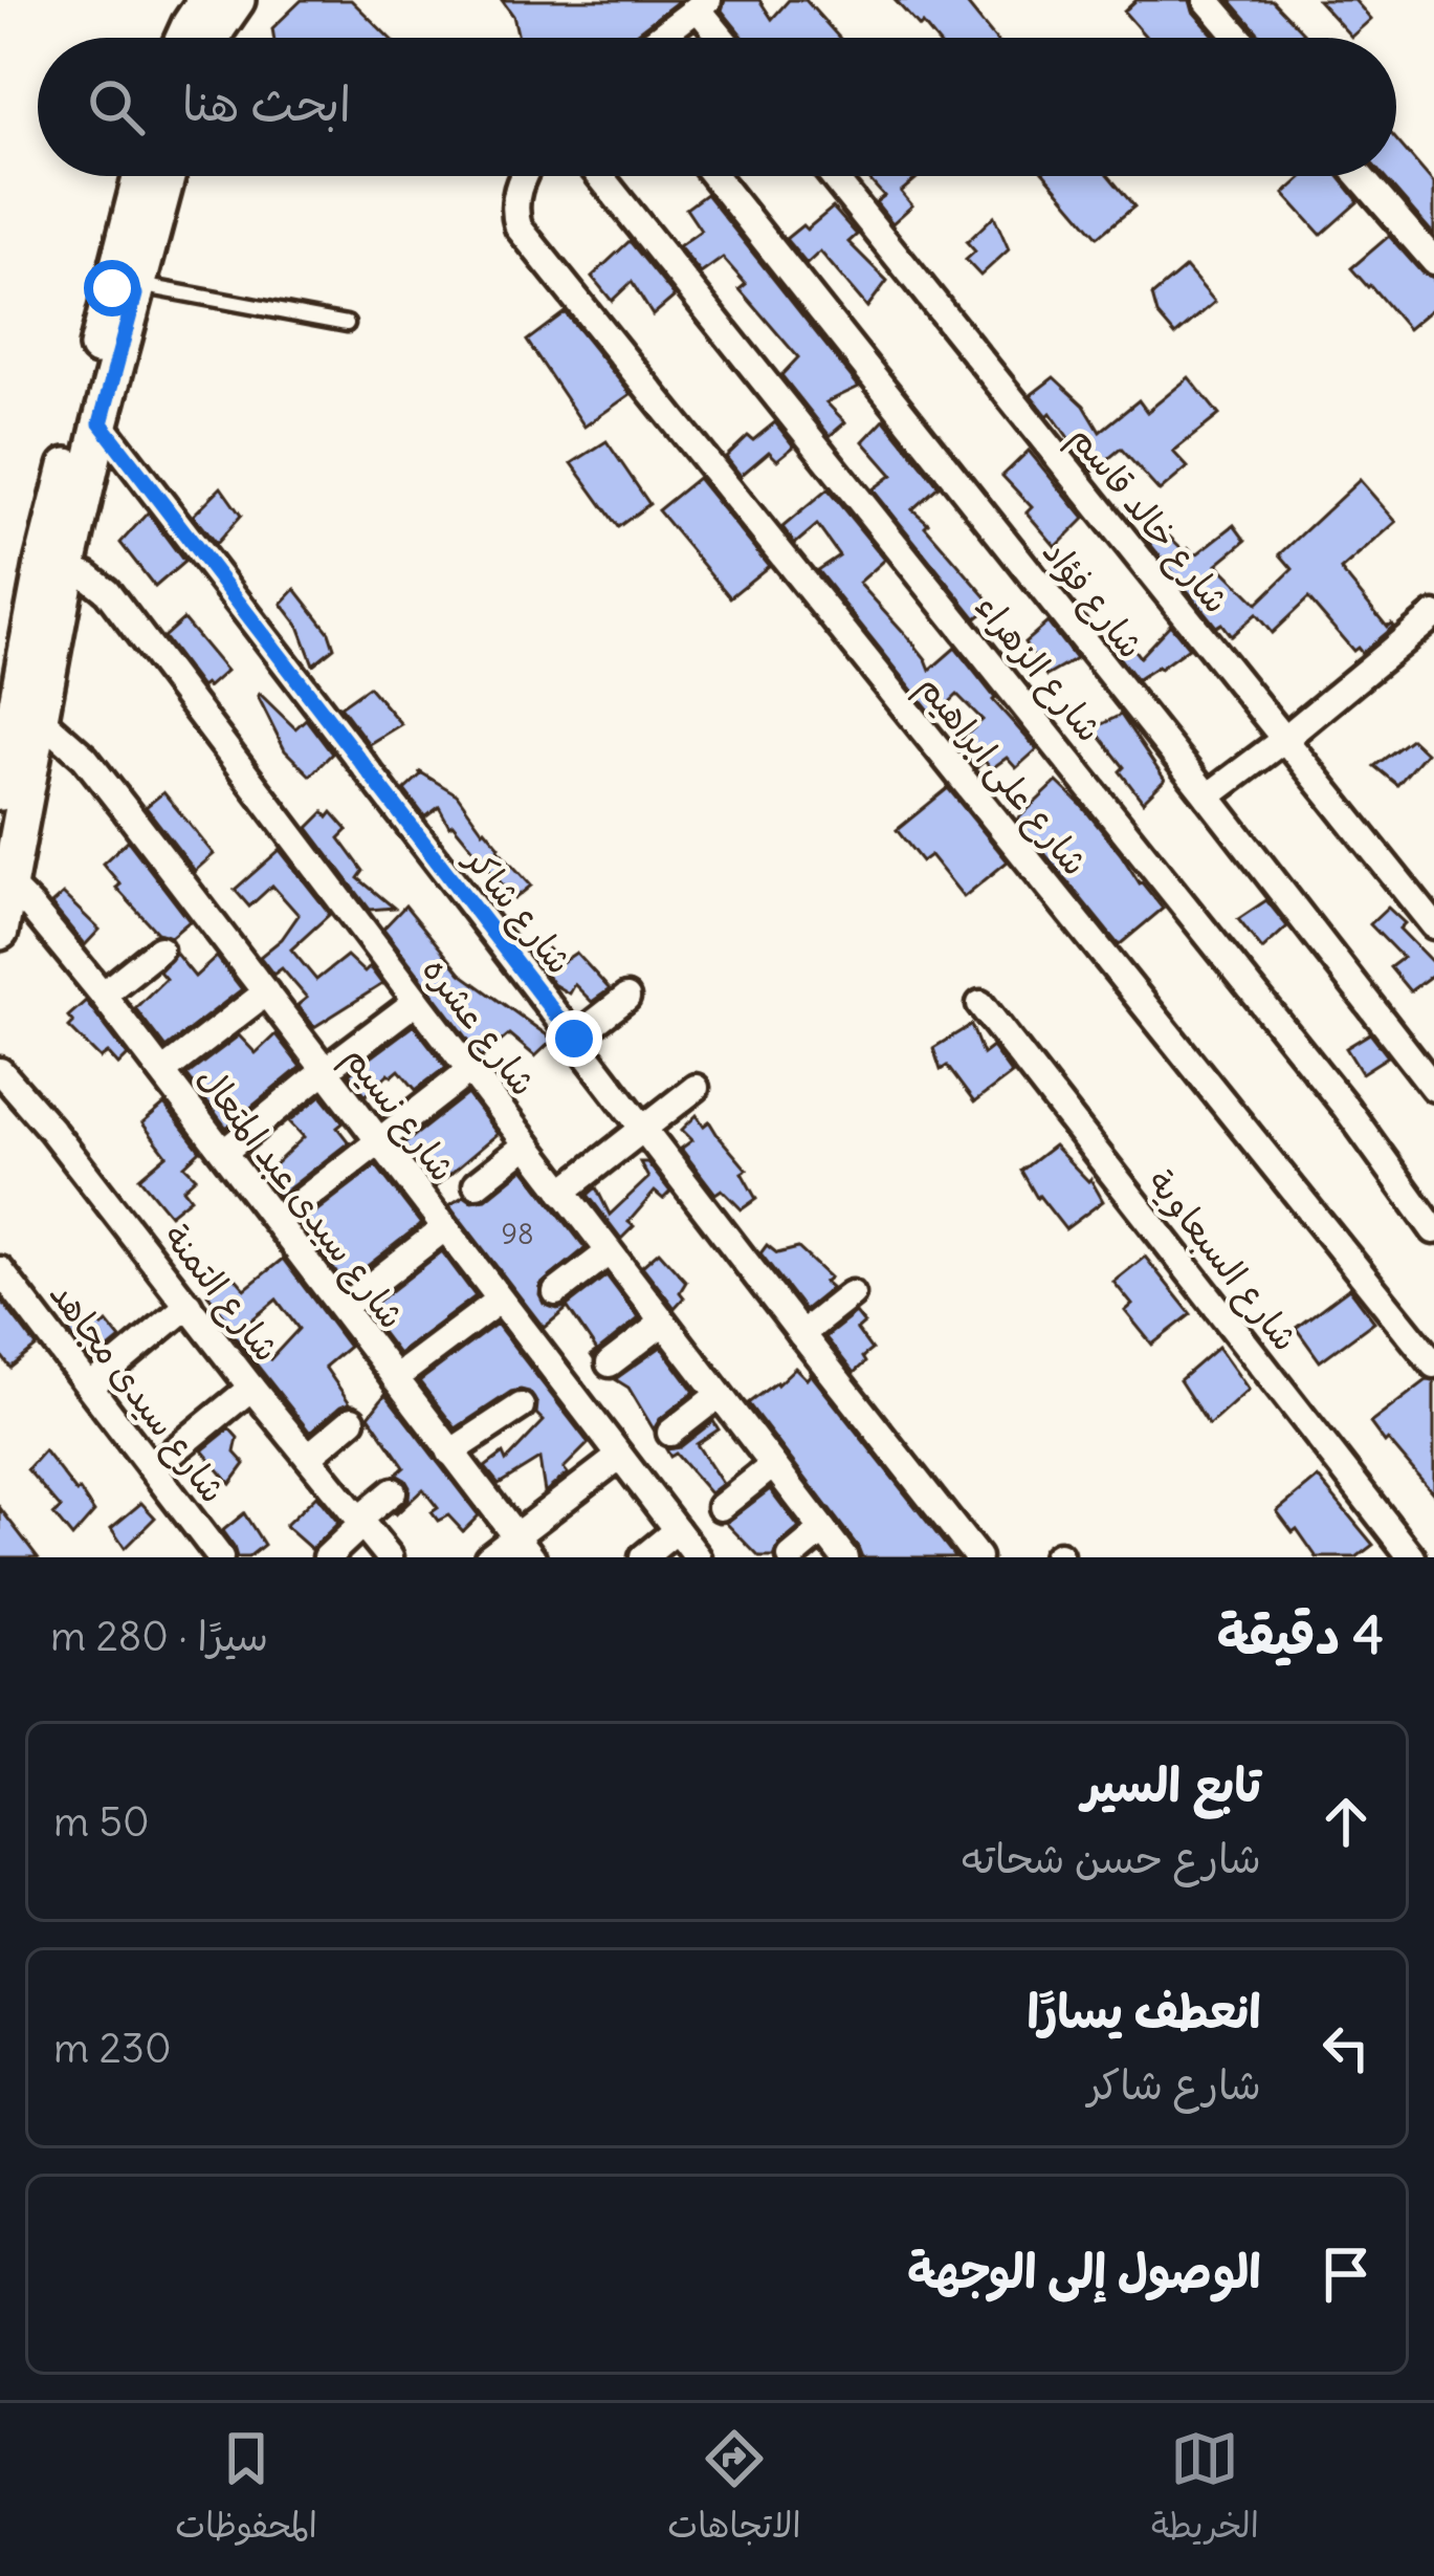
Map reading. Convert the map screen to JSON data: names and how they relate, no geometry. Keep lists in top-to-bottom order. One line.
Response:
{"streets":{"street":["شارع خالد قاسم","شارع فؤاد","شارع الزهراء","شارع على ابراهيم","شارع شاكر","شارع عشره","شارع نسيم","شارع سيدى عبد المتعال","شارع السبعاوية","شارع التمنة","شارع سيدى مجاهد"]},"house_numbers":["98"],"page":{"search":"ابحث هنا","heading":["4 دقيقة","سيرًا · 280 m"],"list":[["تابع السير","شارع حسن شحاته","50 m"],["انعطف يسارًا","شارع شاكر","230 m"],"الوصول إلى الوجهة"],"nav":["الخريطة","الاتجاهات","المحفوظات"]}}
